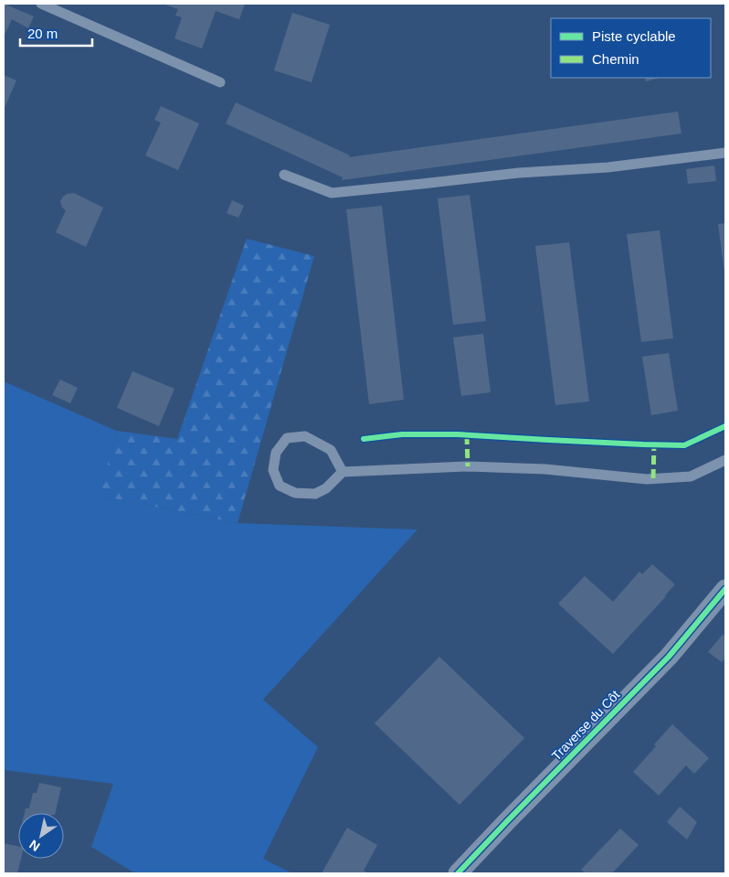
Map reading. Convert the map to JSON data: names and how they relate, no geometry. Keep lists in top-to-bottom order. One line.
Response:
{"streets":{"street":["Traverse du Côt"]},"legend":["Piste cyclable","Chemin"],"scale_bar":"20 m","north":"bottom left"}
